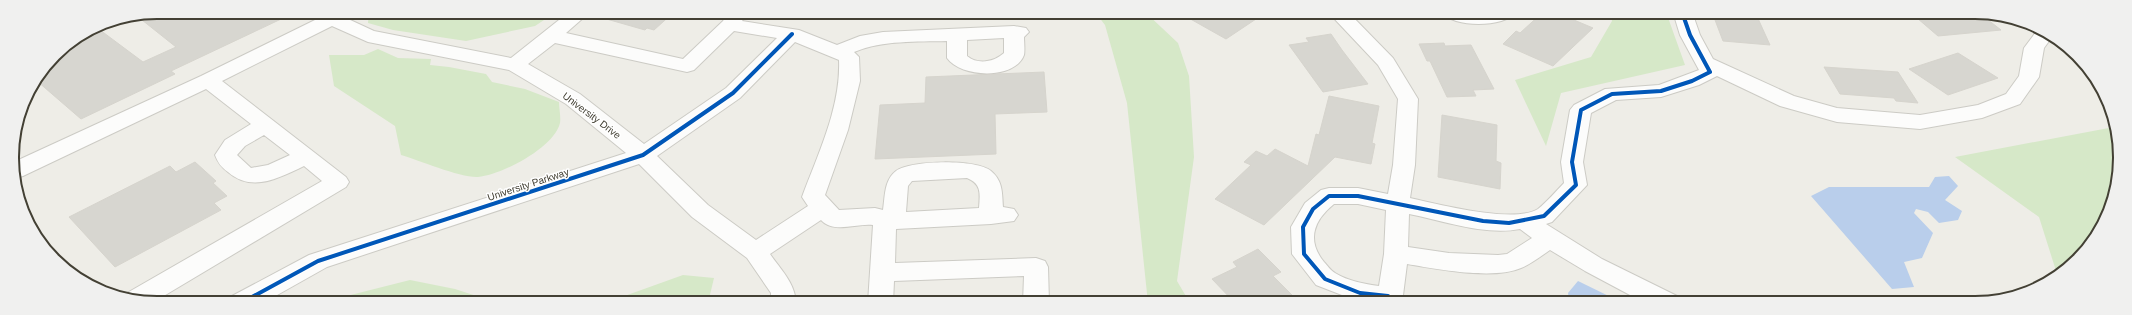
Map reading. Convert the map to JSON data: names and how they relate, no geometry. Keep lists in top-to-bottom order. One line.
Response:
{"streets":{"street":["University Drive","University Parkway"]},"crossings":[["University Drive","University Parkway"]]}
